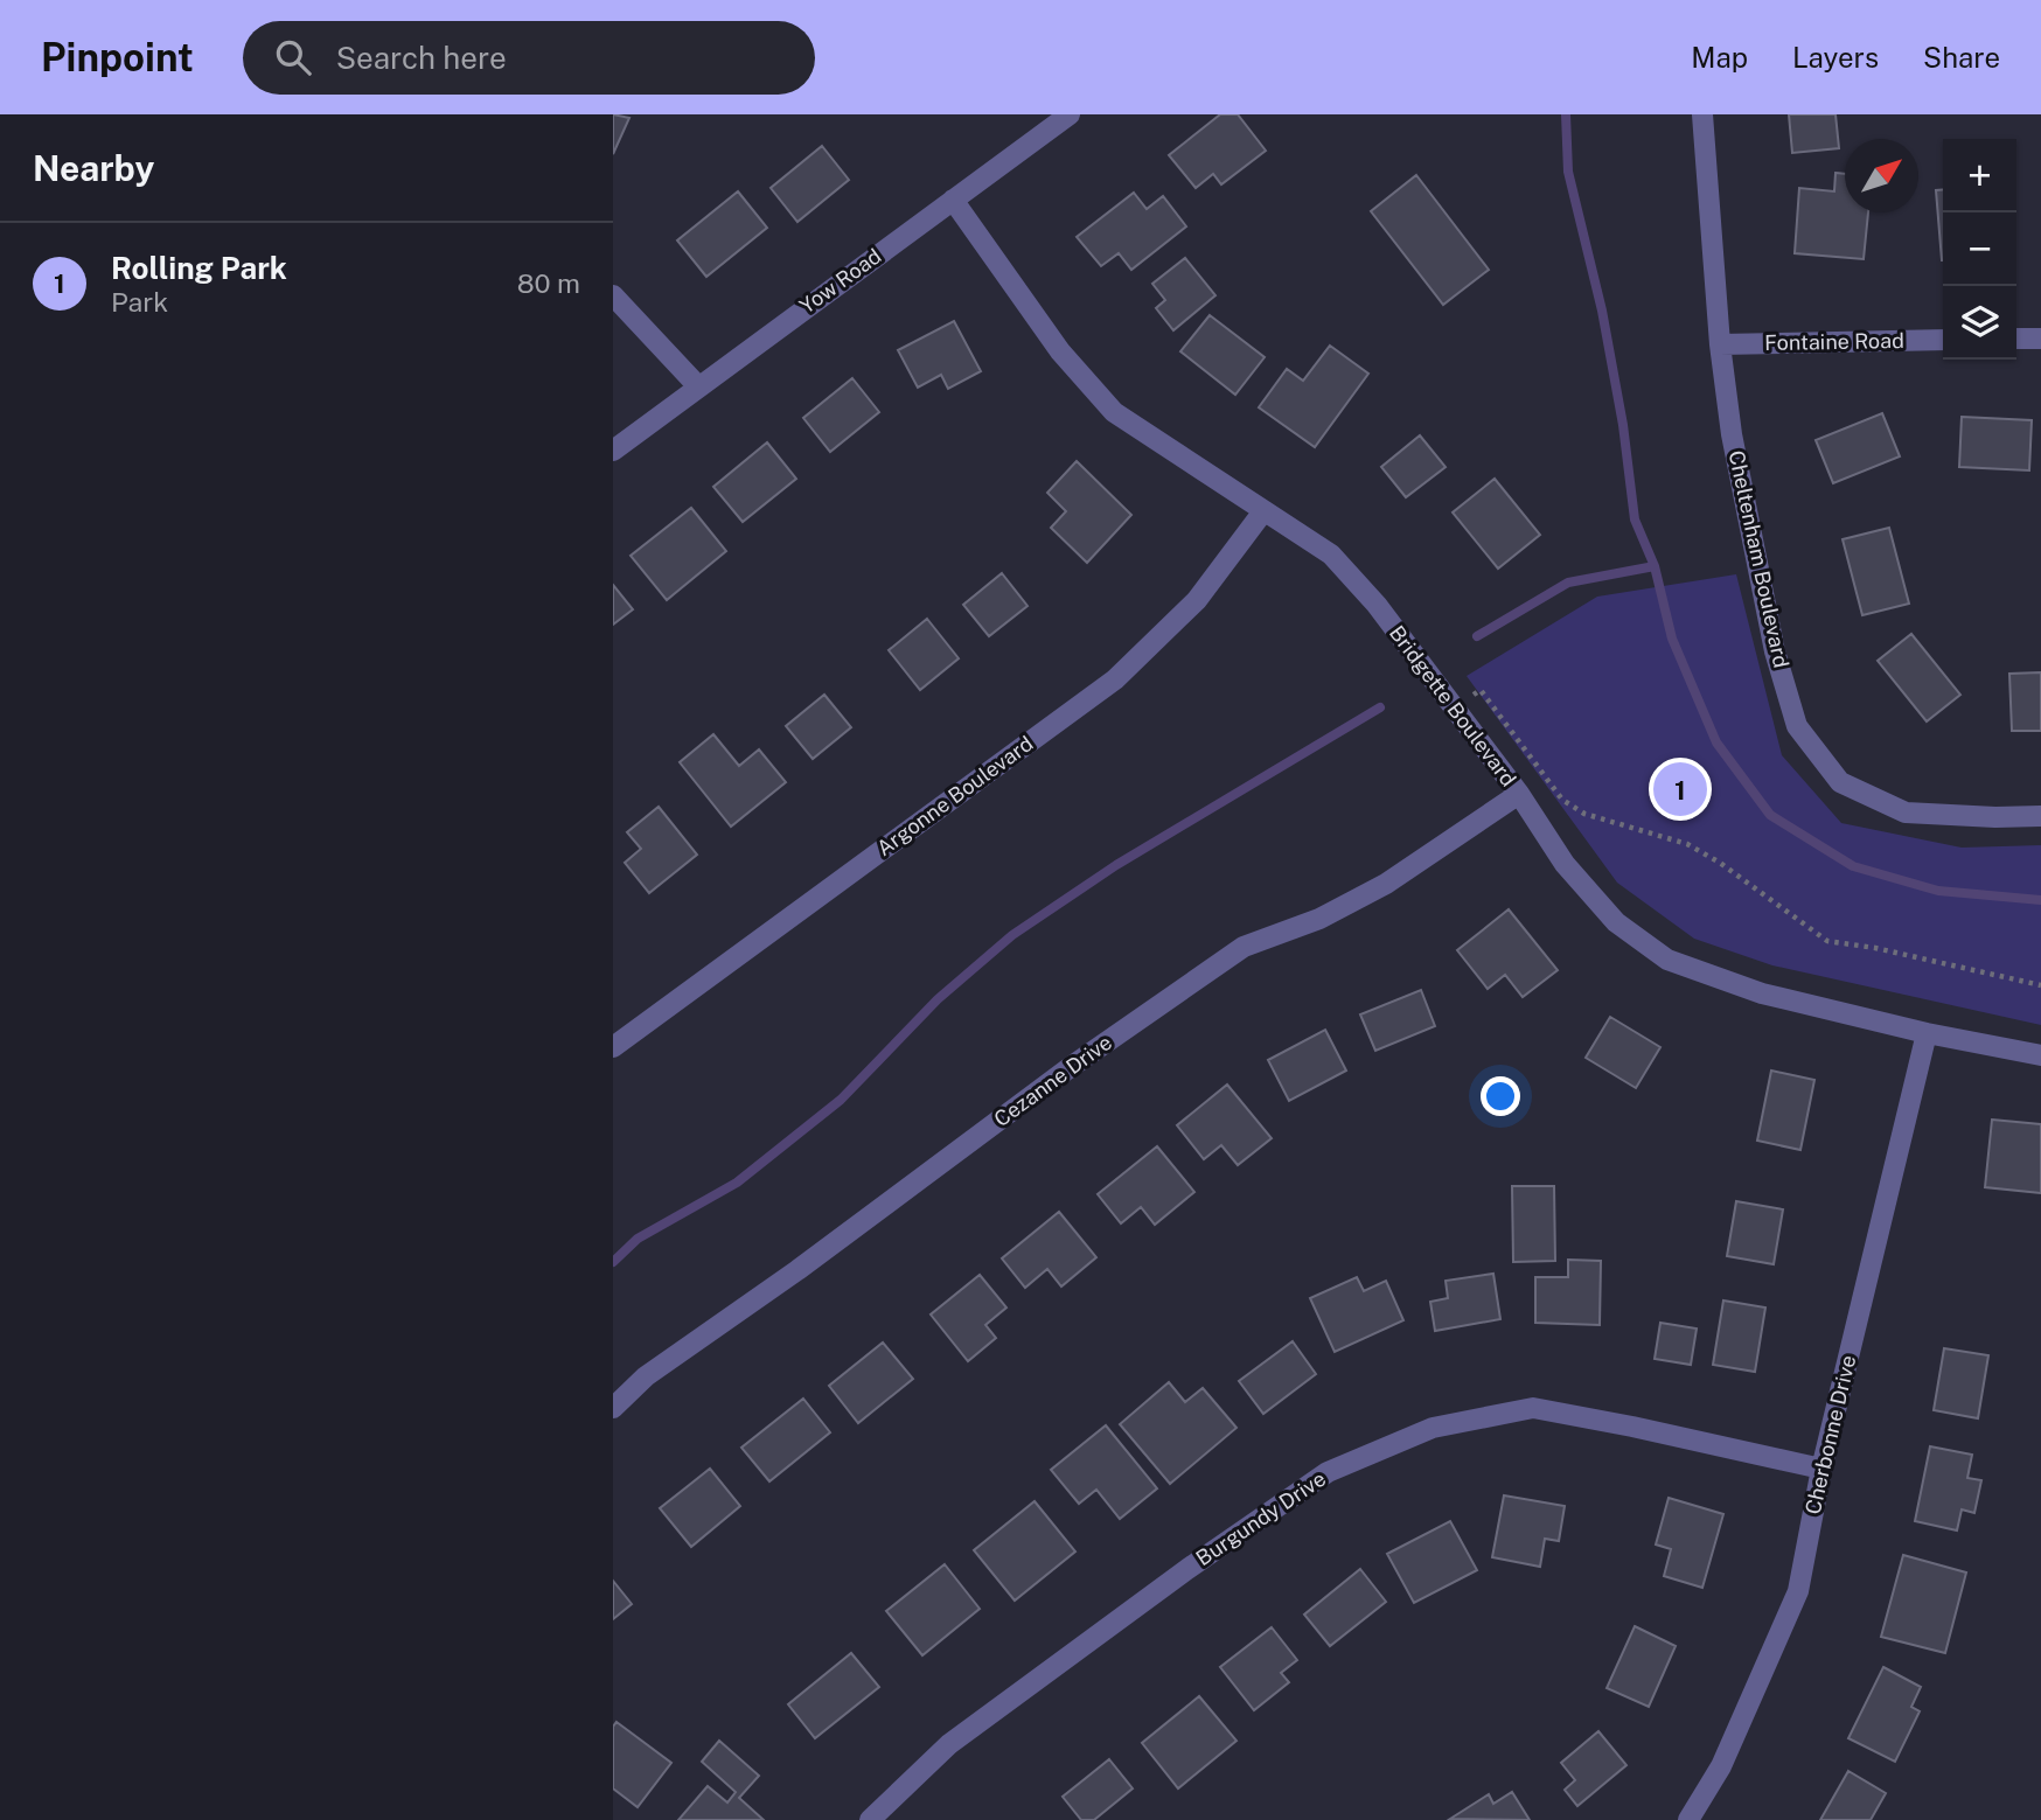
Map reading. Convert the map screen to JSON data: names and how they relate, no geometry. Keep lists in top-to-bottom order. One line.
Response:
{"streets":{"street":["Yow Road","Fontaine Road","Cheltenham Boulevard","Bridgette Boulevard","Argonne Boulevard","Cezanne Drive","Cherbonne Drive","Burgundy Drive"]},"crossings":[["Yow Road","Bridgette Boulevard"],["Fontaine Road","Cheltenham Boulevard"],["Bridgette Boulevard","Argonne Boulevard"],["Bridgette Boulevard","Cezanne Drive"],["Bridgette Boulevard","Cherbonne Drive"],["Cherbonne Drive","Burgundy Drive"]],"north":"top right","page":{"header":"Pinpoint","search":"Search here","nav":["Map","Layers","Share"],"heading":"Nearby","map_buttons":["+","−"],"list":[{"mark":"1","name":"Rolling Park","note":"Park","value":"80 m"}],"pins":"1"}}
